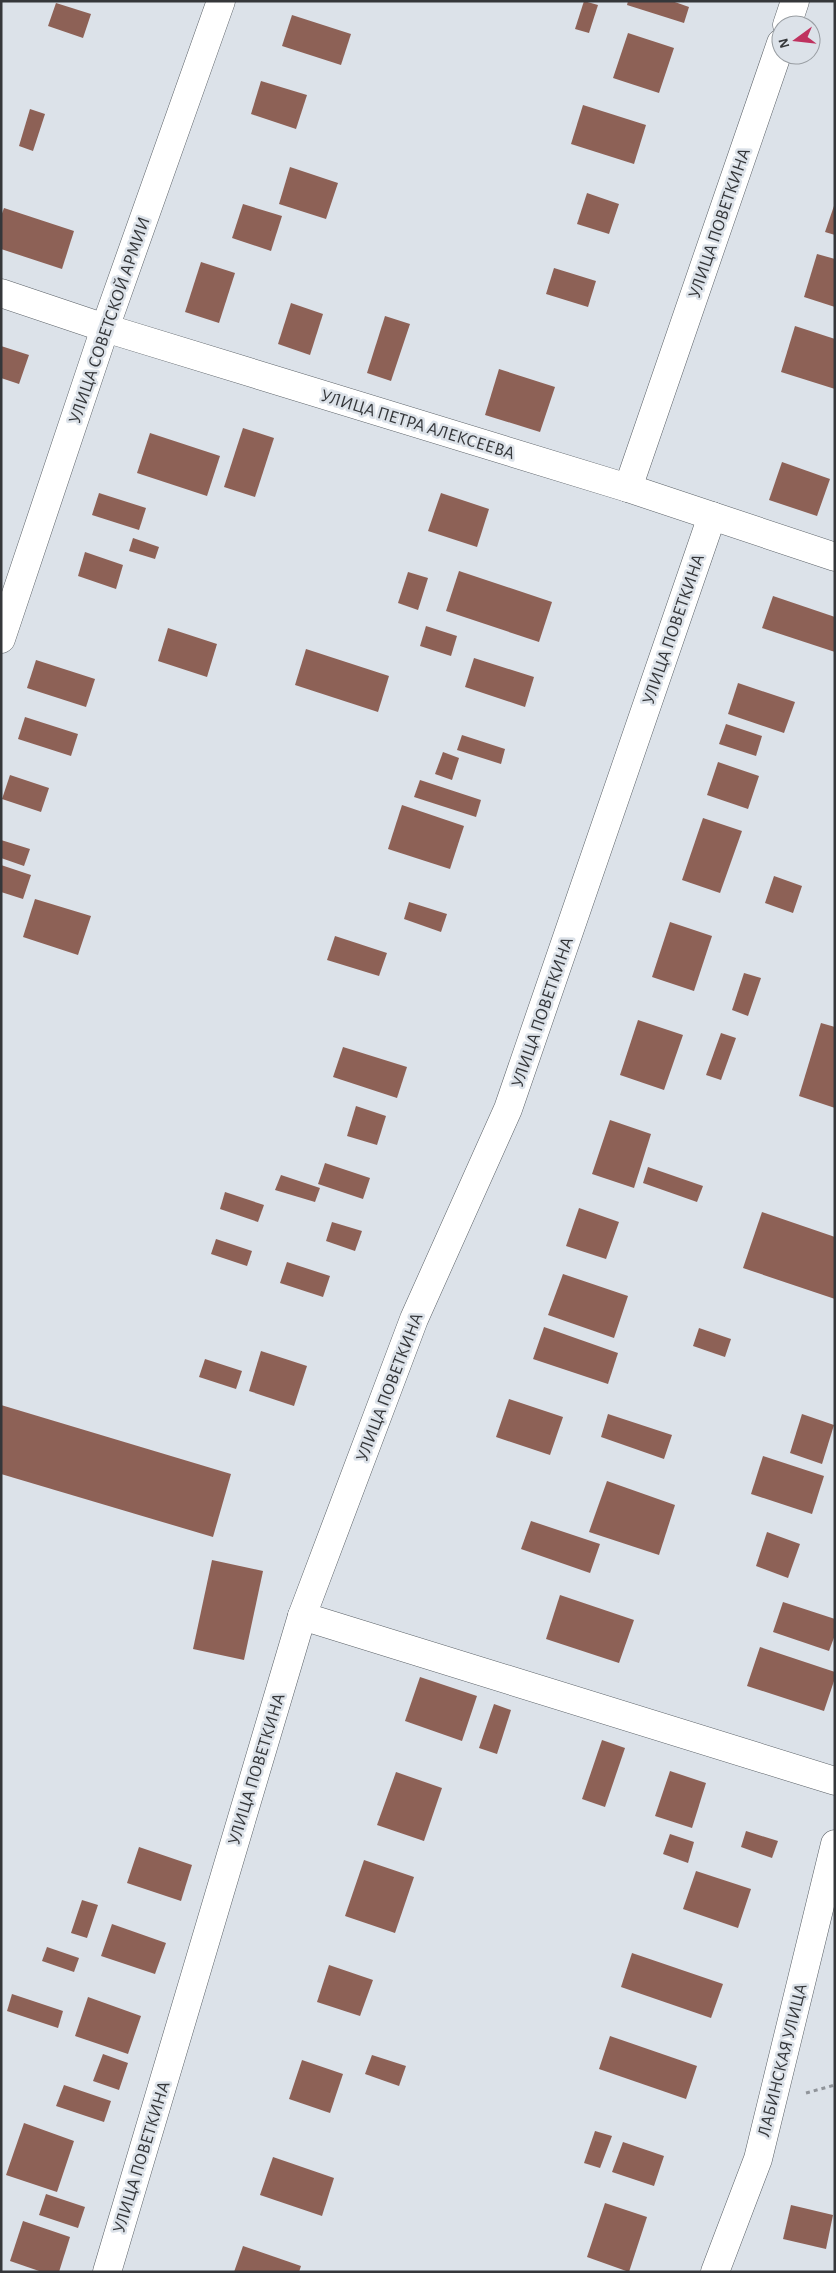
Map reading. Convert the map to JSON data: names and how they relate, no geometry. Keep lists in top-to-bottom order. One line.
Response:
{"streets":{"street":["УЛИЦА ПОВЕТКИНА","УЛИЦА СОВЕТСКОЙ АРМИИ","УЛИЦА ПЕТРА АЛЕКСЕЕВА","ЛАБИНСКАЯ УЛИЦА"]},"crossings":[["УЛИЦА ПОВЕТКИНА","УЛИЦА ПЕТРА АЛЕКСЕЕВА"],["УЛИЦА СОВЕТСКОЙ АРМИИ","УЛИЦА ПЕТРА АЛЕКСЕЕВА"]],"north":"left"}
